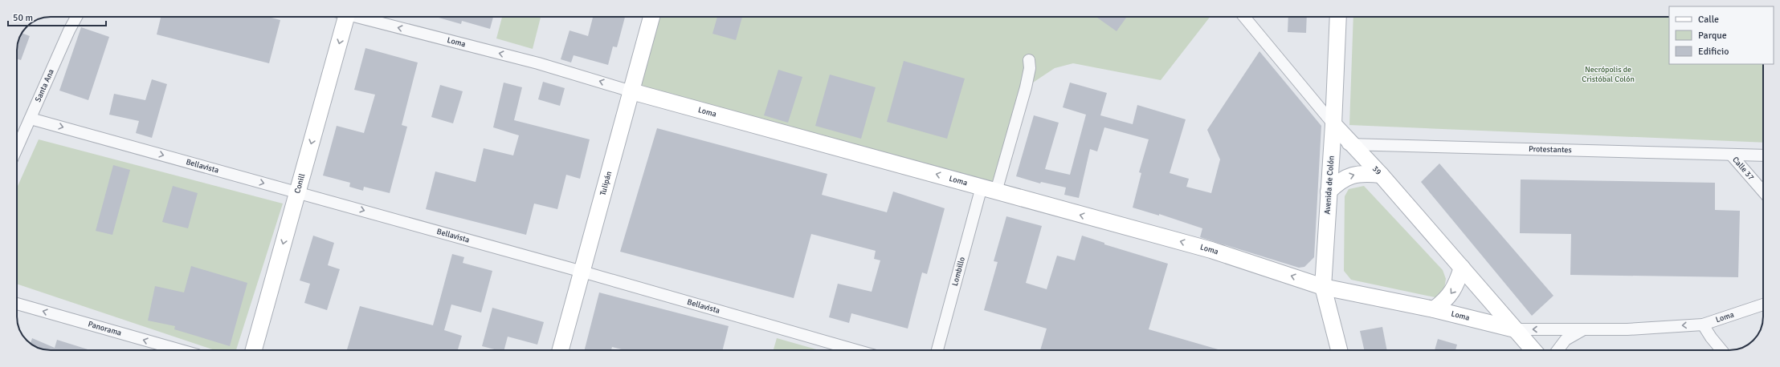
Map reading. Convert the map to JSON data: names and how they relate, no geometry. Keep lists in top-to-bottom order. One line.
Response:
{"streets":{"street":["Loma","Santa Ana","Protestantes","Bellavista","Calle 37","39","Conill","Tulipán","Avenida de Colón","Lombillo","Panorama"]},"crossings":[["Loma","39"],["Loma","Tulipán"],["Loma","Avenida de Colón"],["Loma","Lombillo"],["Santa Ana","Bellavista"],["Protestantes","Calle 37"],["Protestantes","39"],["Protestantes","Avenida de Colón"],["Bellavista","Conill"],["Bellavista","Tulipán"],["39","Avenida de Colón"]],"one_way":["Loma","Bellavista","Conill","Panorama"],"parks":["Necrópolis de Cristóbal Colón"],"legend":["Calle","Parque","Edificio"],"scale_bar":"50 m"}
